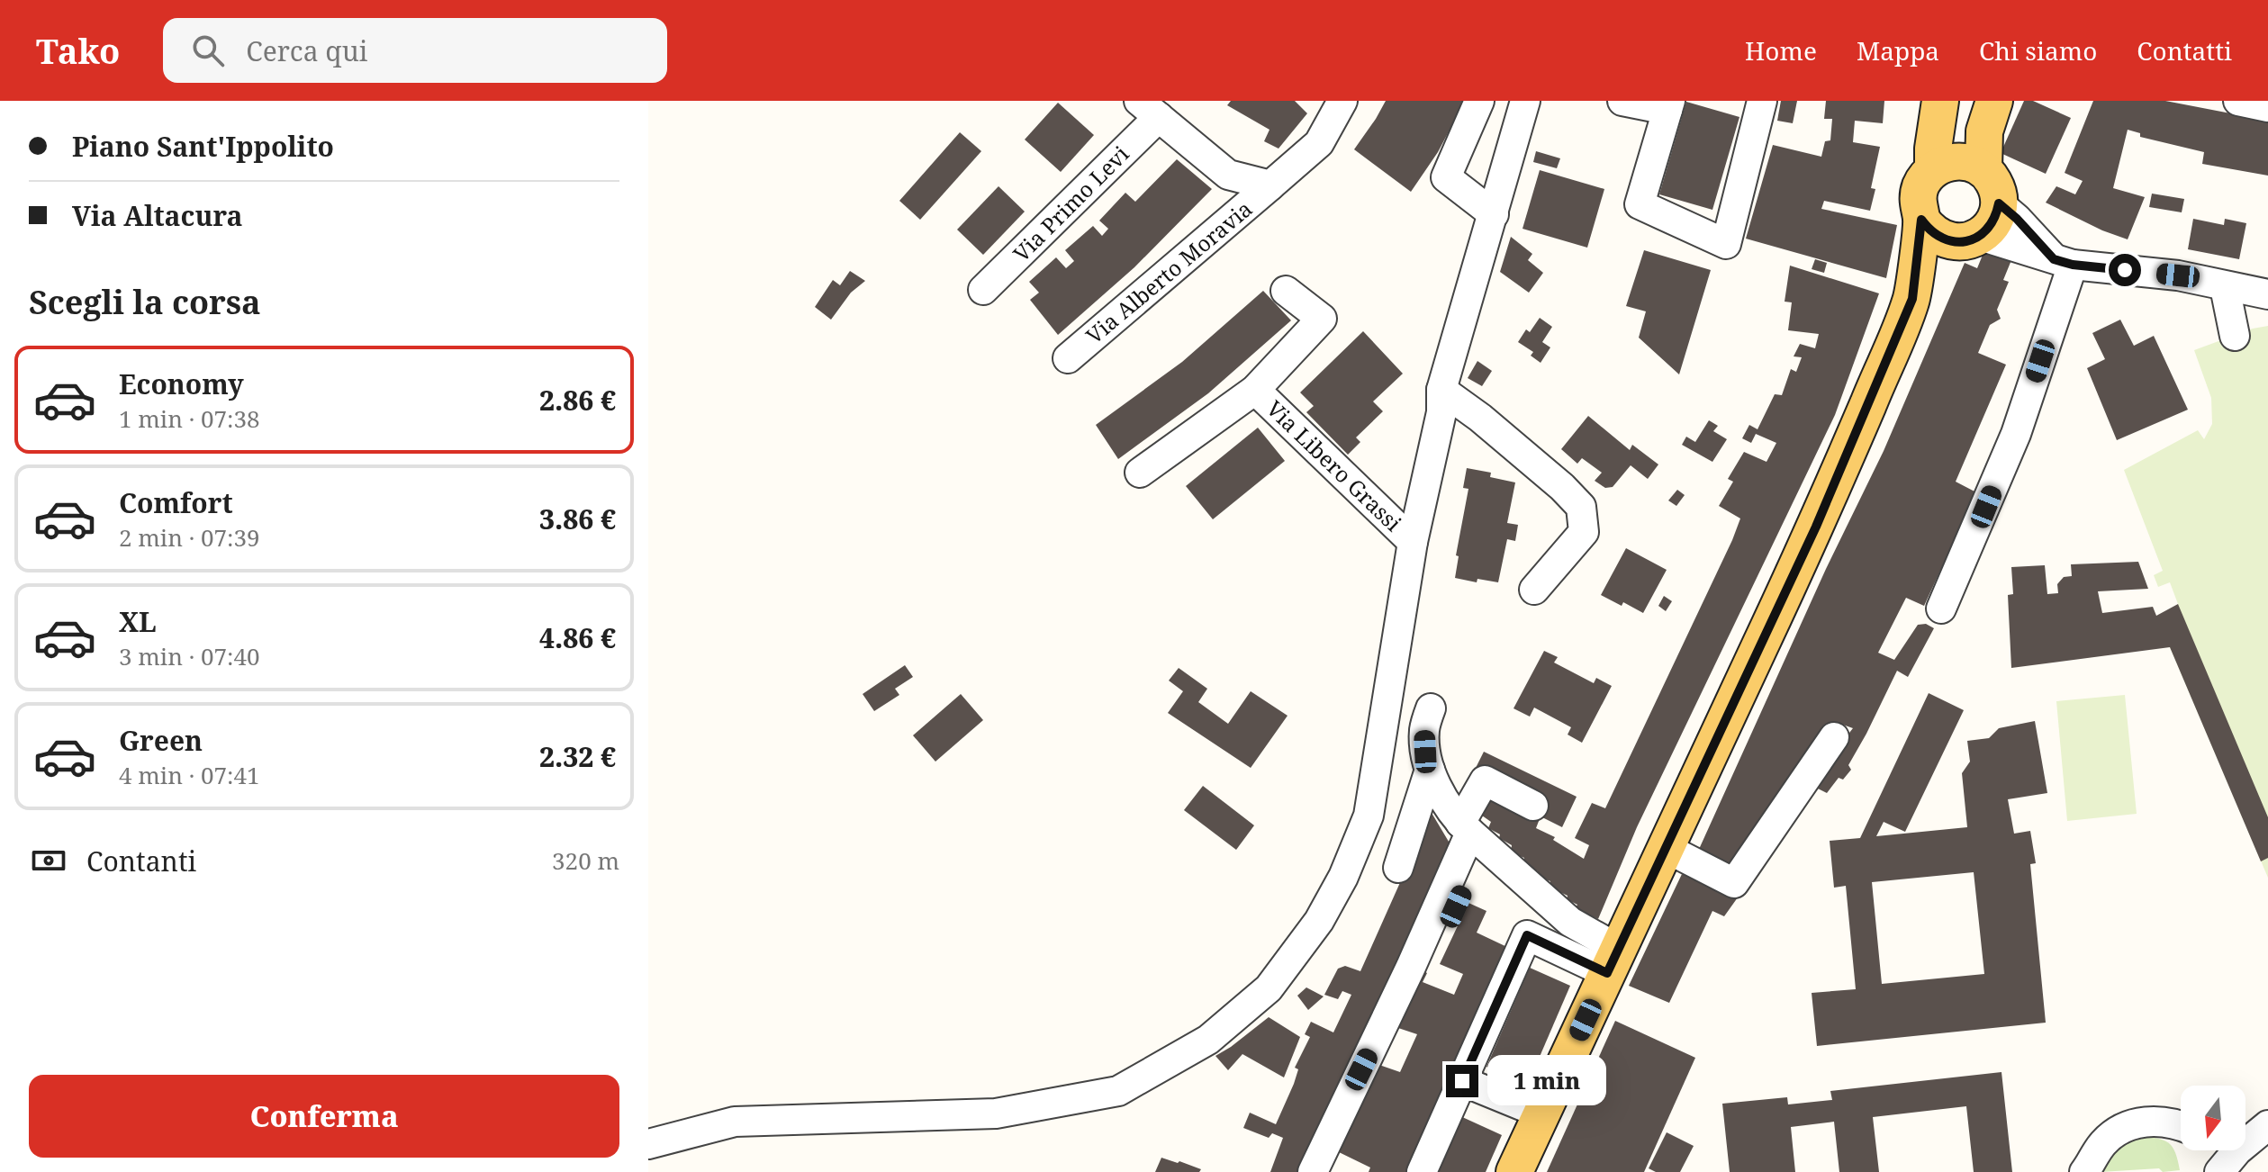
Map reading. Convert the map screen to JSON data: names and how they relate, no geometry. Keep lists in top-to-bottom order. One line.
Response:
{"streets":{"street":["Via Primo Levi","Via Alberto Moravia","Via Libero Grassi"]},"north":"bottom","page":{"header":"Tako","search":"Cerca qui","nav":["Home","Mappa","Chi siamo","Contatti"],"banner":["Piano Sant'Ippolito","Via Altacura"],"heading":"Scegli la corsa","list":[{"name":"Economy","note":"1 min · 07:38","value":"2.86 €"},{"name":"Comfort","note":"2 min · 07:39","value":"3.86 €"},{"name":"XL","note":"3 min · 07:40","value":"4.86 €"},{"name":"Green","note":"4 min · 07:41","value":"2.32 €"}],"pay":["Contanti","320 m"],"bubble":"1 min","buttons":"Conferma"}}
